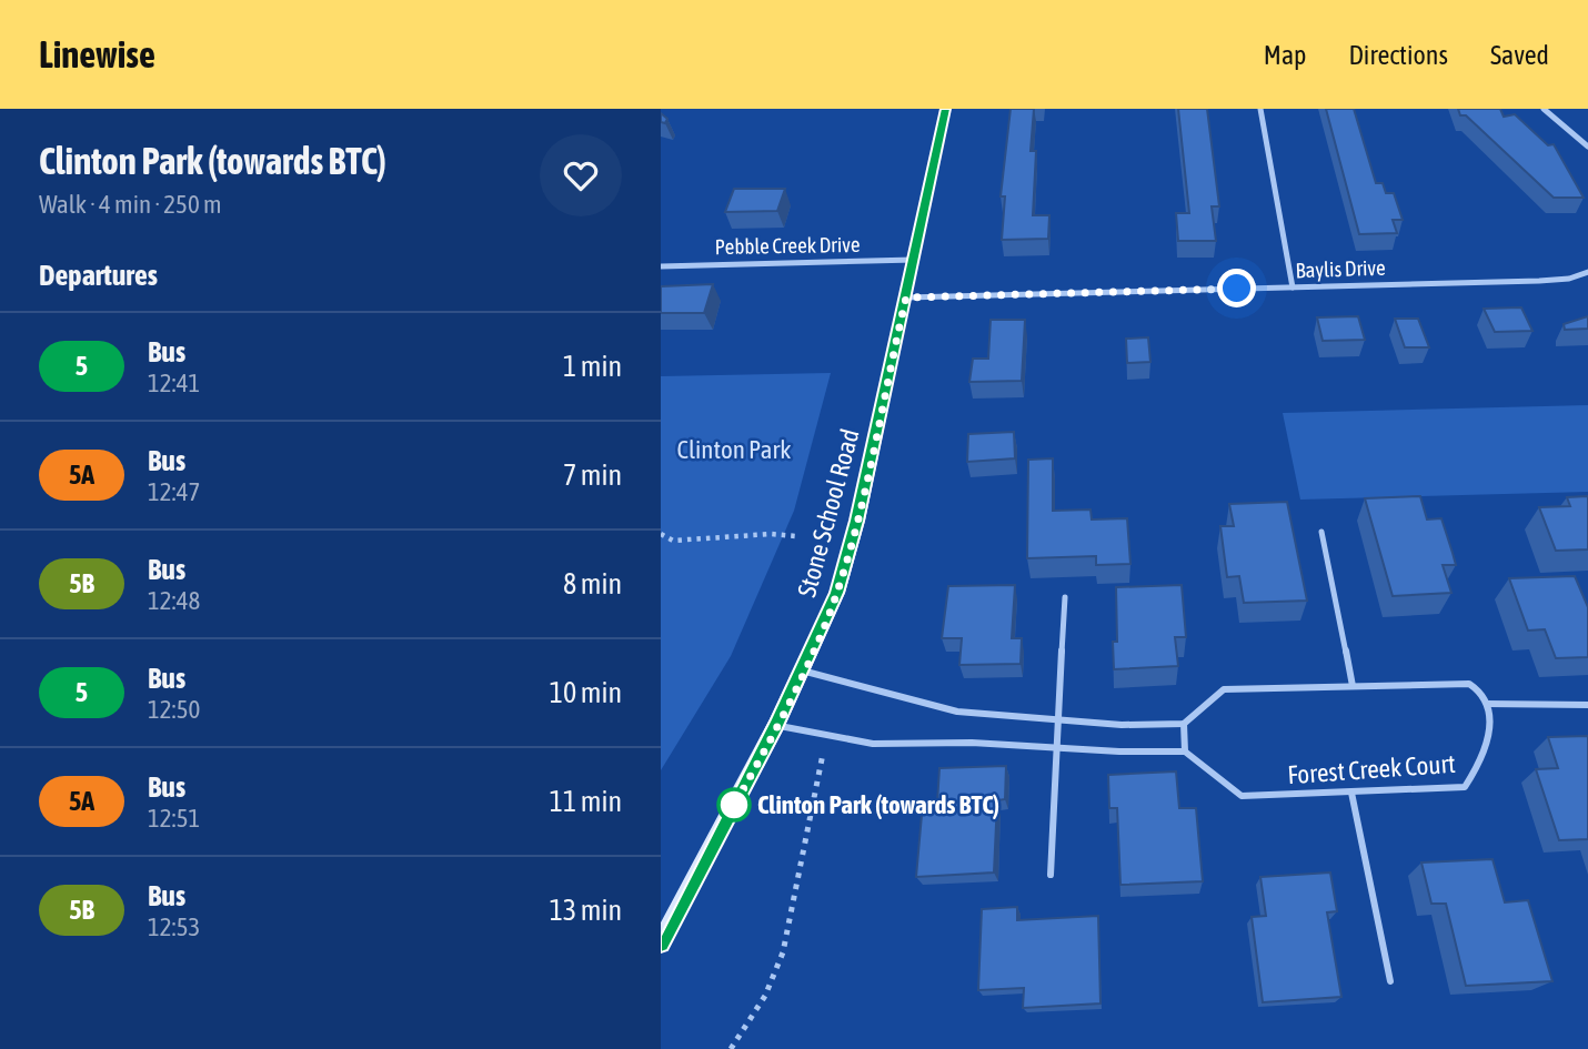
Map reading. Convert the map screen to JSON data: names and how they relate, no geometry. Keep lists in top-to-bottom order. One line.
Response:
{"streets":{"main road":["Stone School Road"],"street":["Pebble Creek Drive","Baylis Drive"],"lane":["Forest Creek Court"]},"crossings":[["Pebble Creek Drive","Stone School Road"],["Baylis Drive","Stone School Road"]],"parks":["Clinton Park"],"places":["Clinton Park (towards BTC)"],"lines":["bus line 5"],"page":{"header":"Linewise","nav":["Map","Directions","Saved"],"heading":[["Clinton Park (towards BTC)","Walk · 4 min · 250 m"],"Departures"],"list":[{"mark":"5","name":"Bus","note":"12:41","value":"1 min"},{"mark":"5A","name":"Bus","note":"12:47","value":"7 min"},{"mark":"5B","name":"Bus","note":"12:48","value":"8 min"},{"mark":"5","name":"Bus","note":"12:50","value":"10 min"},{"mark":"5A","name":"Bus","note":"12:51","value":"11 min"},{"mark":"5B","name":"Bus","note":"12:53","value":"13 min"}]}}
